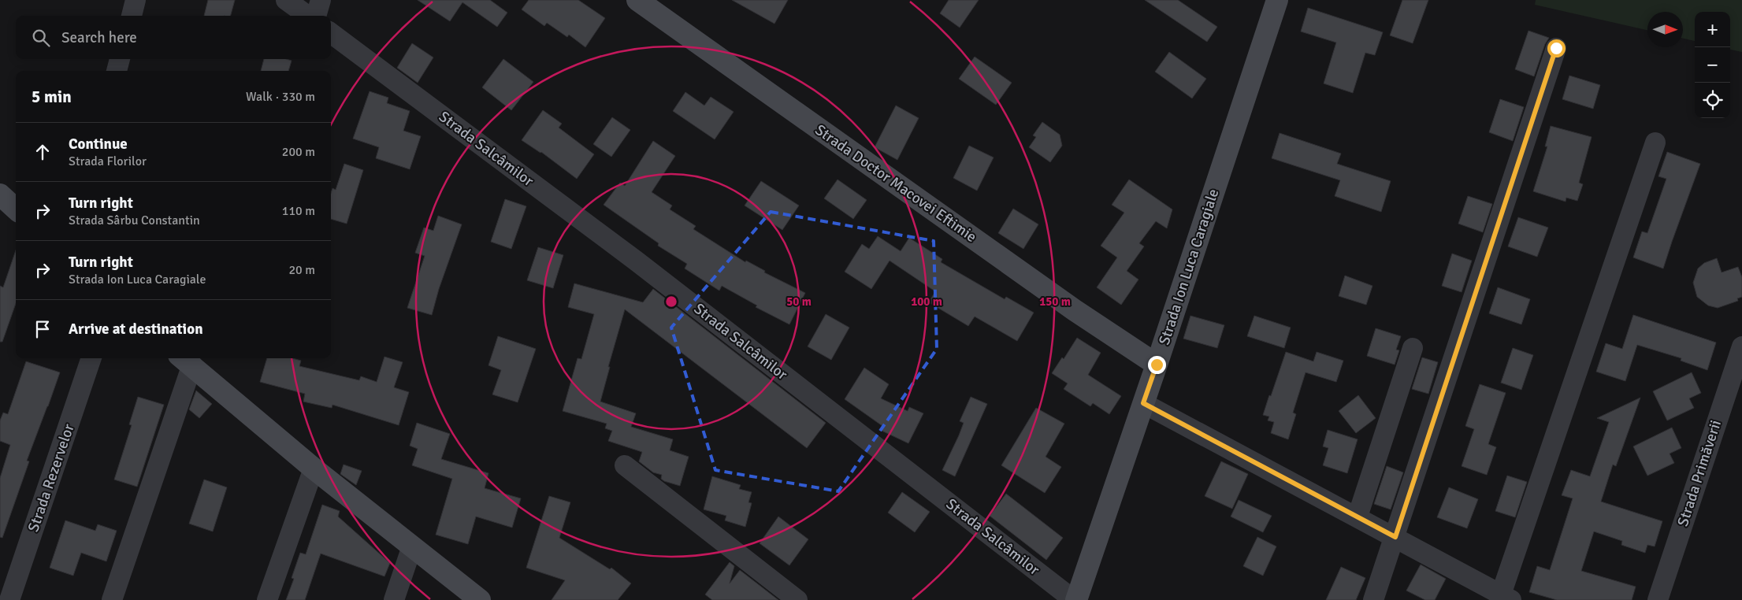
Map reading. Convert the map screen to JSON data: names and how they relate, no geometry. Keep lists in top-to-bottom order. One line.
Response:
{"streets":{"street":["Strada Salcâmilor","Strada Doctor Macovei Eftimie","Strada Ion Luca Caragiale","Strada Primăverii","Strada Rezervelor"]},"crossings":[["Strada Salcâmilor","Strada Ion Luca Caragiale"],["Strada Doctor Macovei Eftimie","Strada Ion Luca Caragiale"]],"north":"right","page":{"map_buttons":["+","−"],"search":"Search here","heading":["5 min","Walk · 330 m"],"list":[["Continue","Strada Florilor","200 m"],["Turn right","Strada Sârbu Constantin","110 m"],["Turn right","Strada Ion Luca Caragiale","20 m"],"Arrive at destination"]},"rings":["50 m","100 m","150 m"]}
